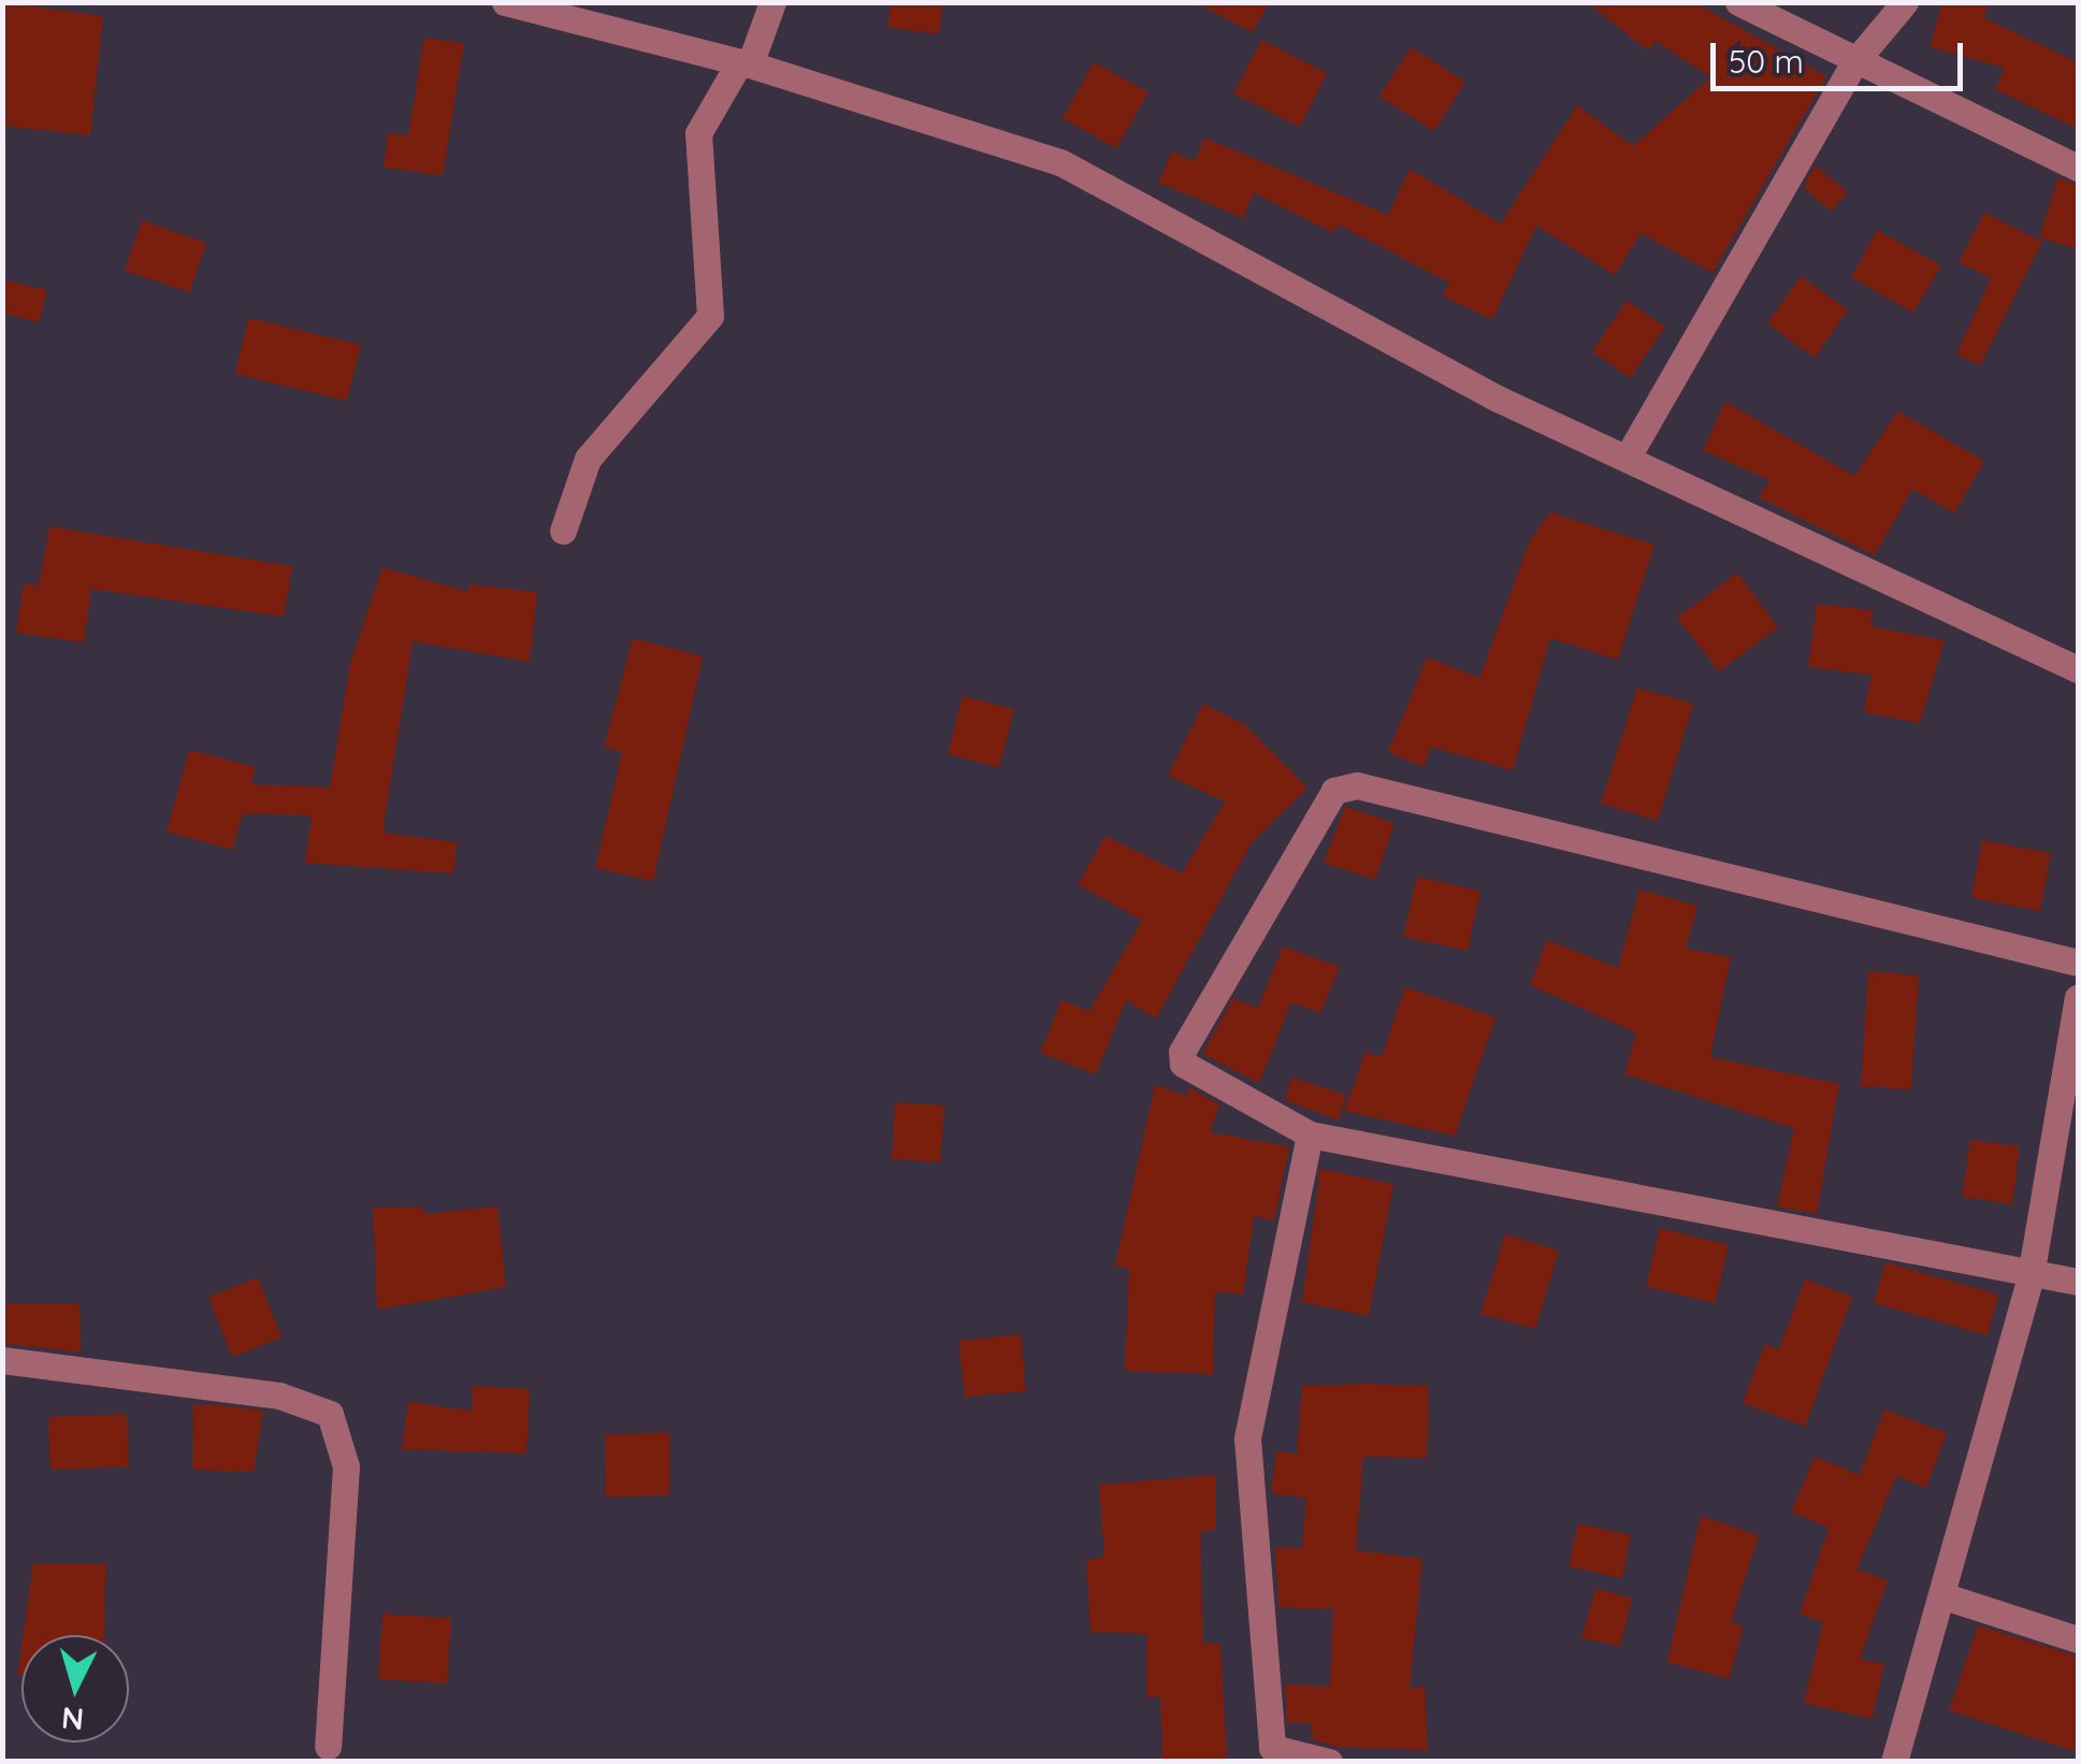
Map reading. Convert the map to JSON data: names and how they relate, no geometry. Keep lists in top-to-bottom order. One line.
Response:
{"scale_bar":"50 m","north":"bottom"}
